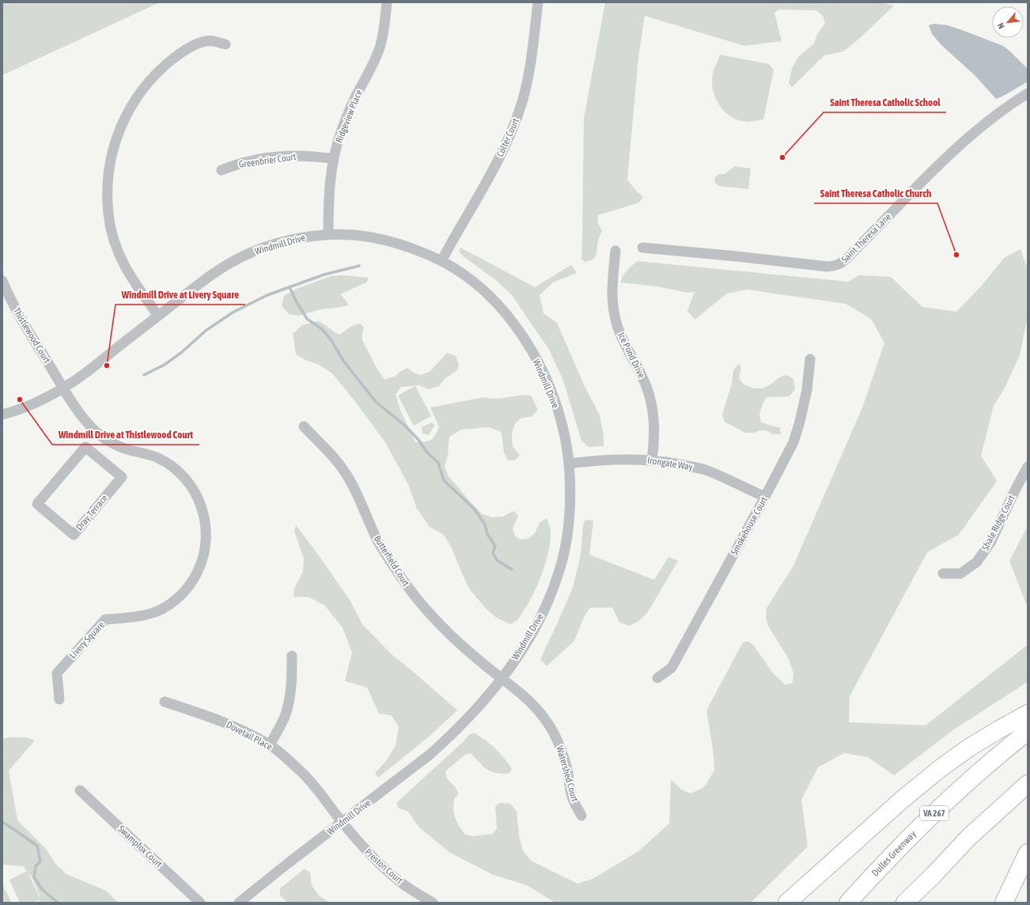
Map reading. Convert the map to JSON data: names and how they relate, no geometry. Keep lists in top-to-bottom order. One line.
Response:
{"streets":{"highway":["VA 267","Dulles Greenway"],"street":["Ridgeview Place","Colter Court","Greenbrier Court","Saint Theresa Lane","Windmill Drive","Thistlewood Court","Ice Pond Drive","Irongate Way","Dray Terrace","Shale Ridge Court","Smokehouse Court","Butterfield Court","Livery Square","Dovetail Place","Watershed Court","Swampfox Court","Preston Court"]},"crossings":[["Ridgeview Place","Greenbrier Court"],["Ridgeview Place","Windmill Drive"],["Colter Court","Windmill Drive"],["Windmill Drive","Thistlewood Court"],["Windmill Drive","Irongate Way"],["Windmill Drive","Butterfield Court"],["Windmill Drive","Livery Square"],["Windmill Drive","Dovetail Place"],["Windmill Drive","Watershed Court"],["Windmill Drive","Preston Court"],["Thistlewood Court","Livery Square"],["Ice Pond Drive","Irongate Way"],["Irongate Way","Smokehouse Court"],["Dray Terrace","Livery Square"],["Butterfield Court","Watershed Court"],["Dovetail Place","Preston Court"]],"places":["Saint Theresa Catholic School","Saint Theresa Catholic Church","Windmill Drive at Livery Square","Windmill Drive at Thistlewood Court"],"north":"bottom left"}
